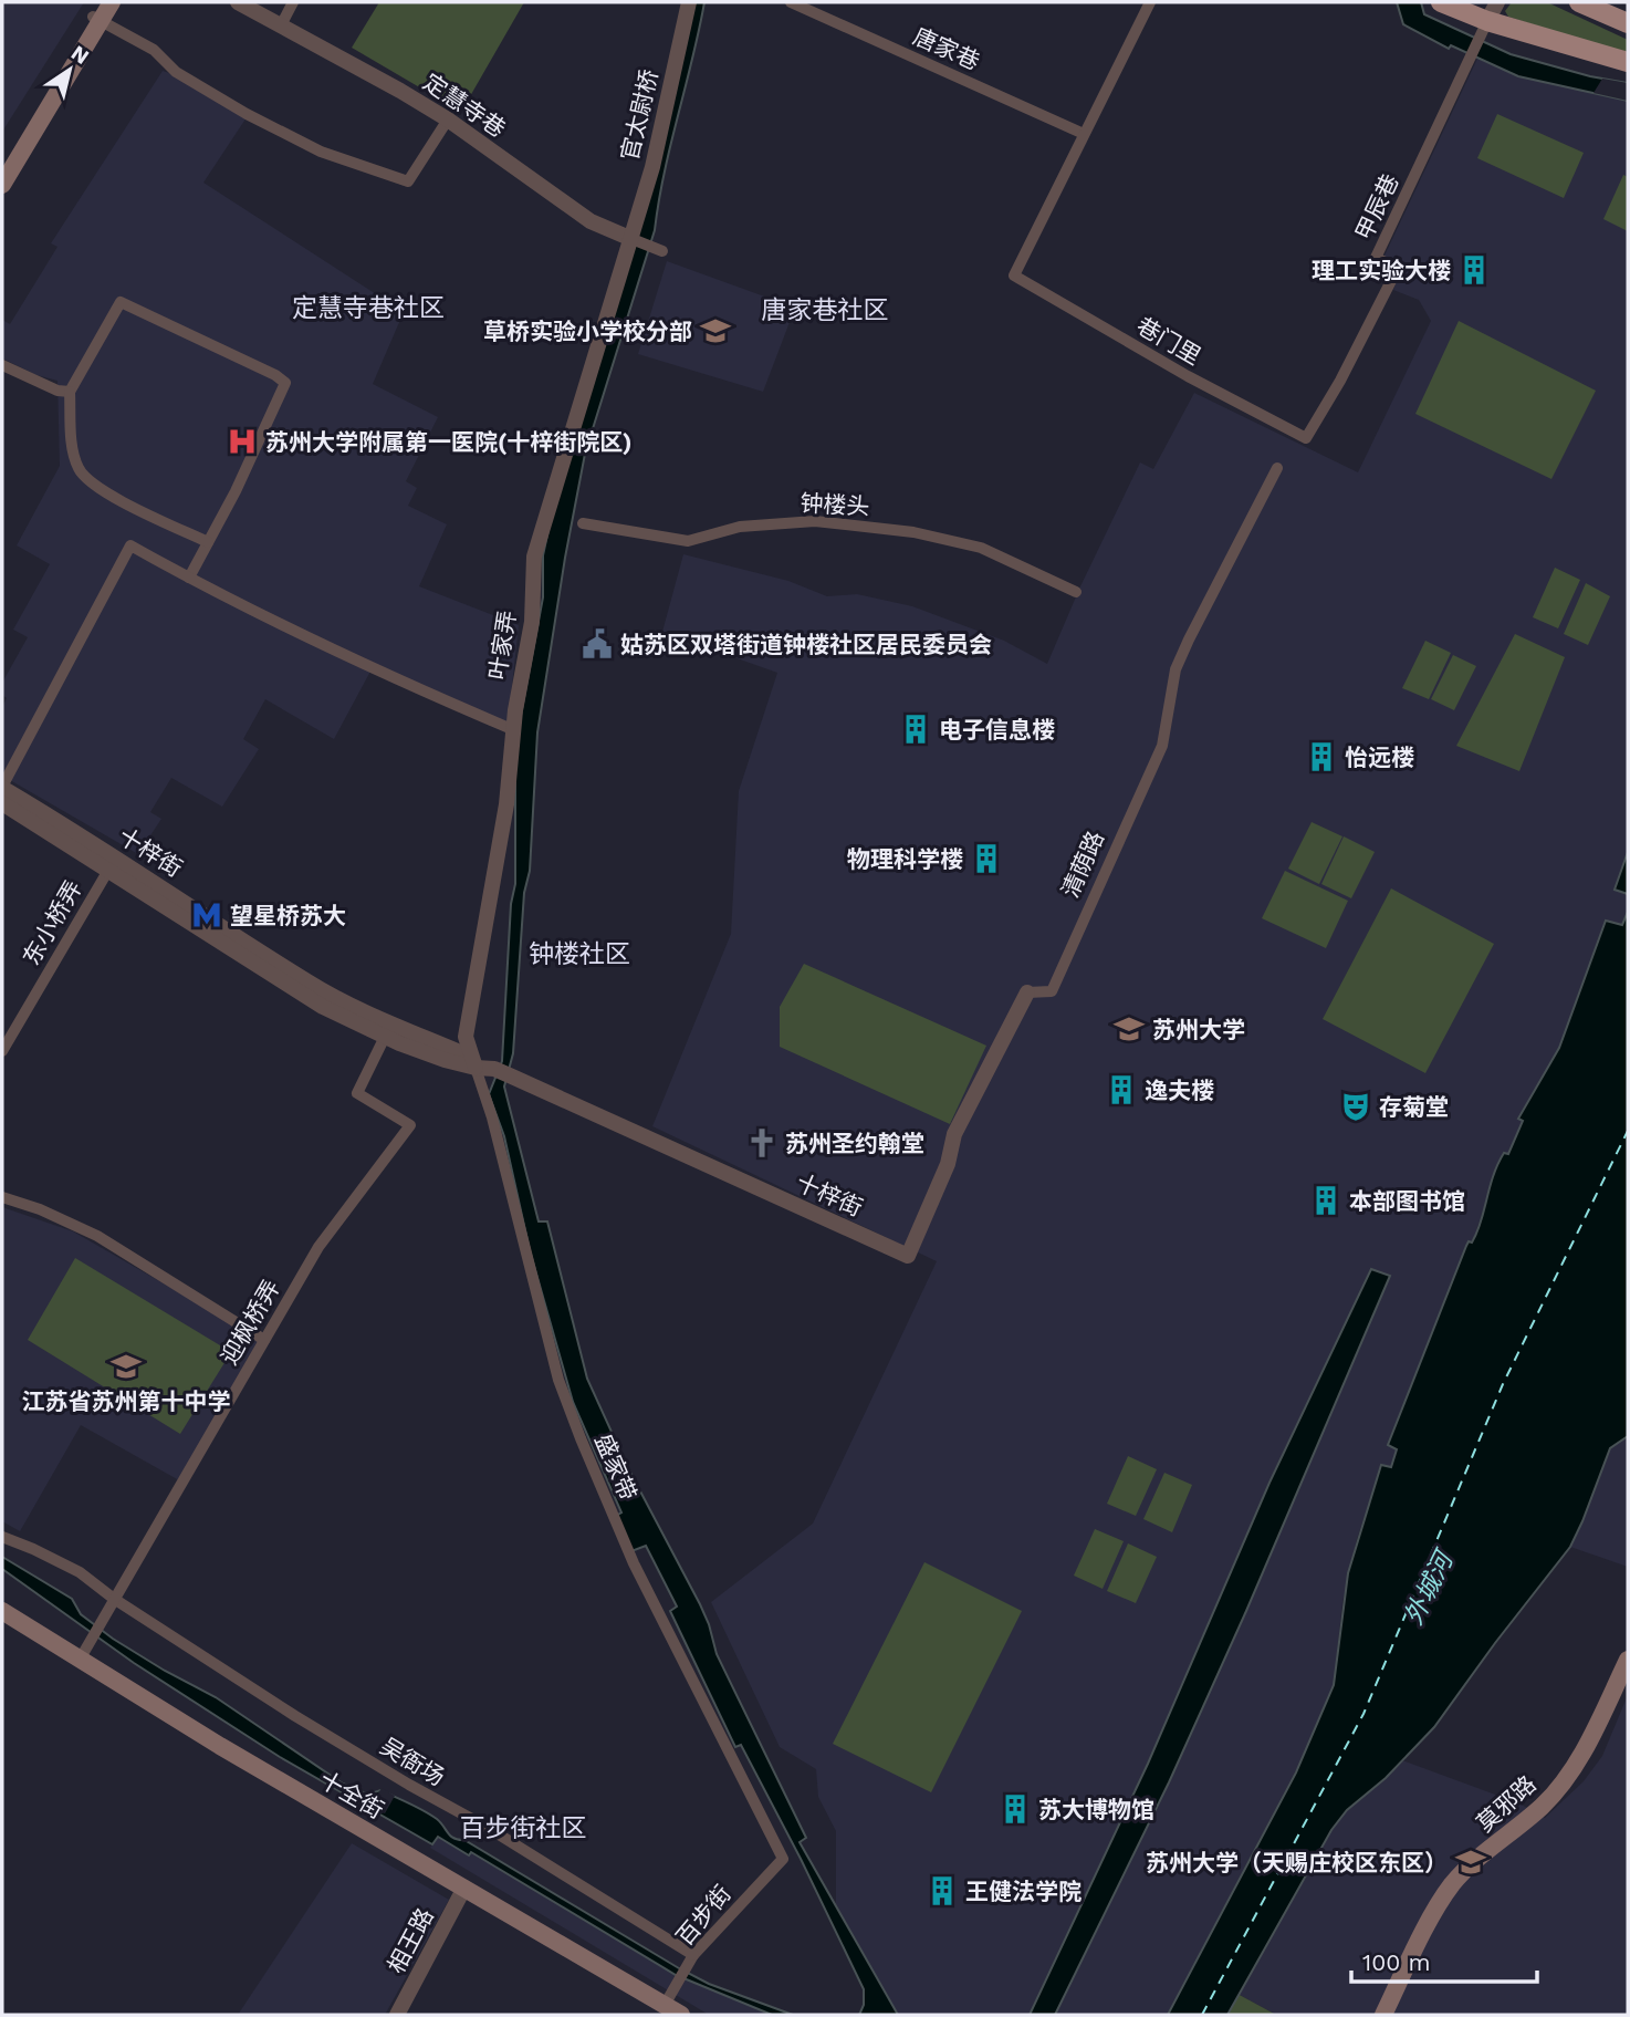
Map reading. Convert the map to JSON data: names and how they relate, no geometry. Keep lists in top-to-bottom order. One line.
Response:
{"streets":{"main road":["十全街","莫邪路"],"street":["唐家巷","定慧寺巷","官太尉桥","甲辰巷","巷门里","钟楼头","叶家弄","十梓街","清荫路","东小桥弄","迎枫桥弄","盛家带","吴衙场","百步街","相王路"]},"crossings":[["唐家巷","巷门里"],["定慧寺巷","官太尉桥"],["定慧寺巷","叶家弄"],["官太尉桥","叶家弄"],["甲辰巷","巷门里"],["叶家弄","十梓街"],["叶家弄","盛家带"],["十梓街","清荫路"],["十梓街","东小桥弄"],["十梓街","迎枫桥弄"],["十梓街","盛家带"],["迎枫桥弄","吴衙场"],["迎枫桥弄","十全街"],["盛家带","百步街"],["吴衙场","百步街"],["十全街","百步街"],["十全街","相王路"]],"districts":["定慧寺巷社区","唐家巷社区","钟楼社区","百步街社区"],"water":["外城河"],"places":{"building":["理工实验大楼","电子信息楼","怡远楼","物理科学楼","逸夫楼","本部图书馆","苏大博物馆","王健法学院"],"school or university":["草桥实验小学校分部","苏州大学","江苏省苏州第十中学","苏州大学（天赐庄校区东区）"],"hospital":["苏州大学附属第一医院(十梓街院区)"],"public building":["姑苏区双塔街道钟楼社区居民委员会"],"metro station":["望星桥苏大"],"theatre":["存菊堂"],"church":["苏州圣约翰堂"]},"scale_bar":"100 m","north":"top right"}
